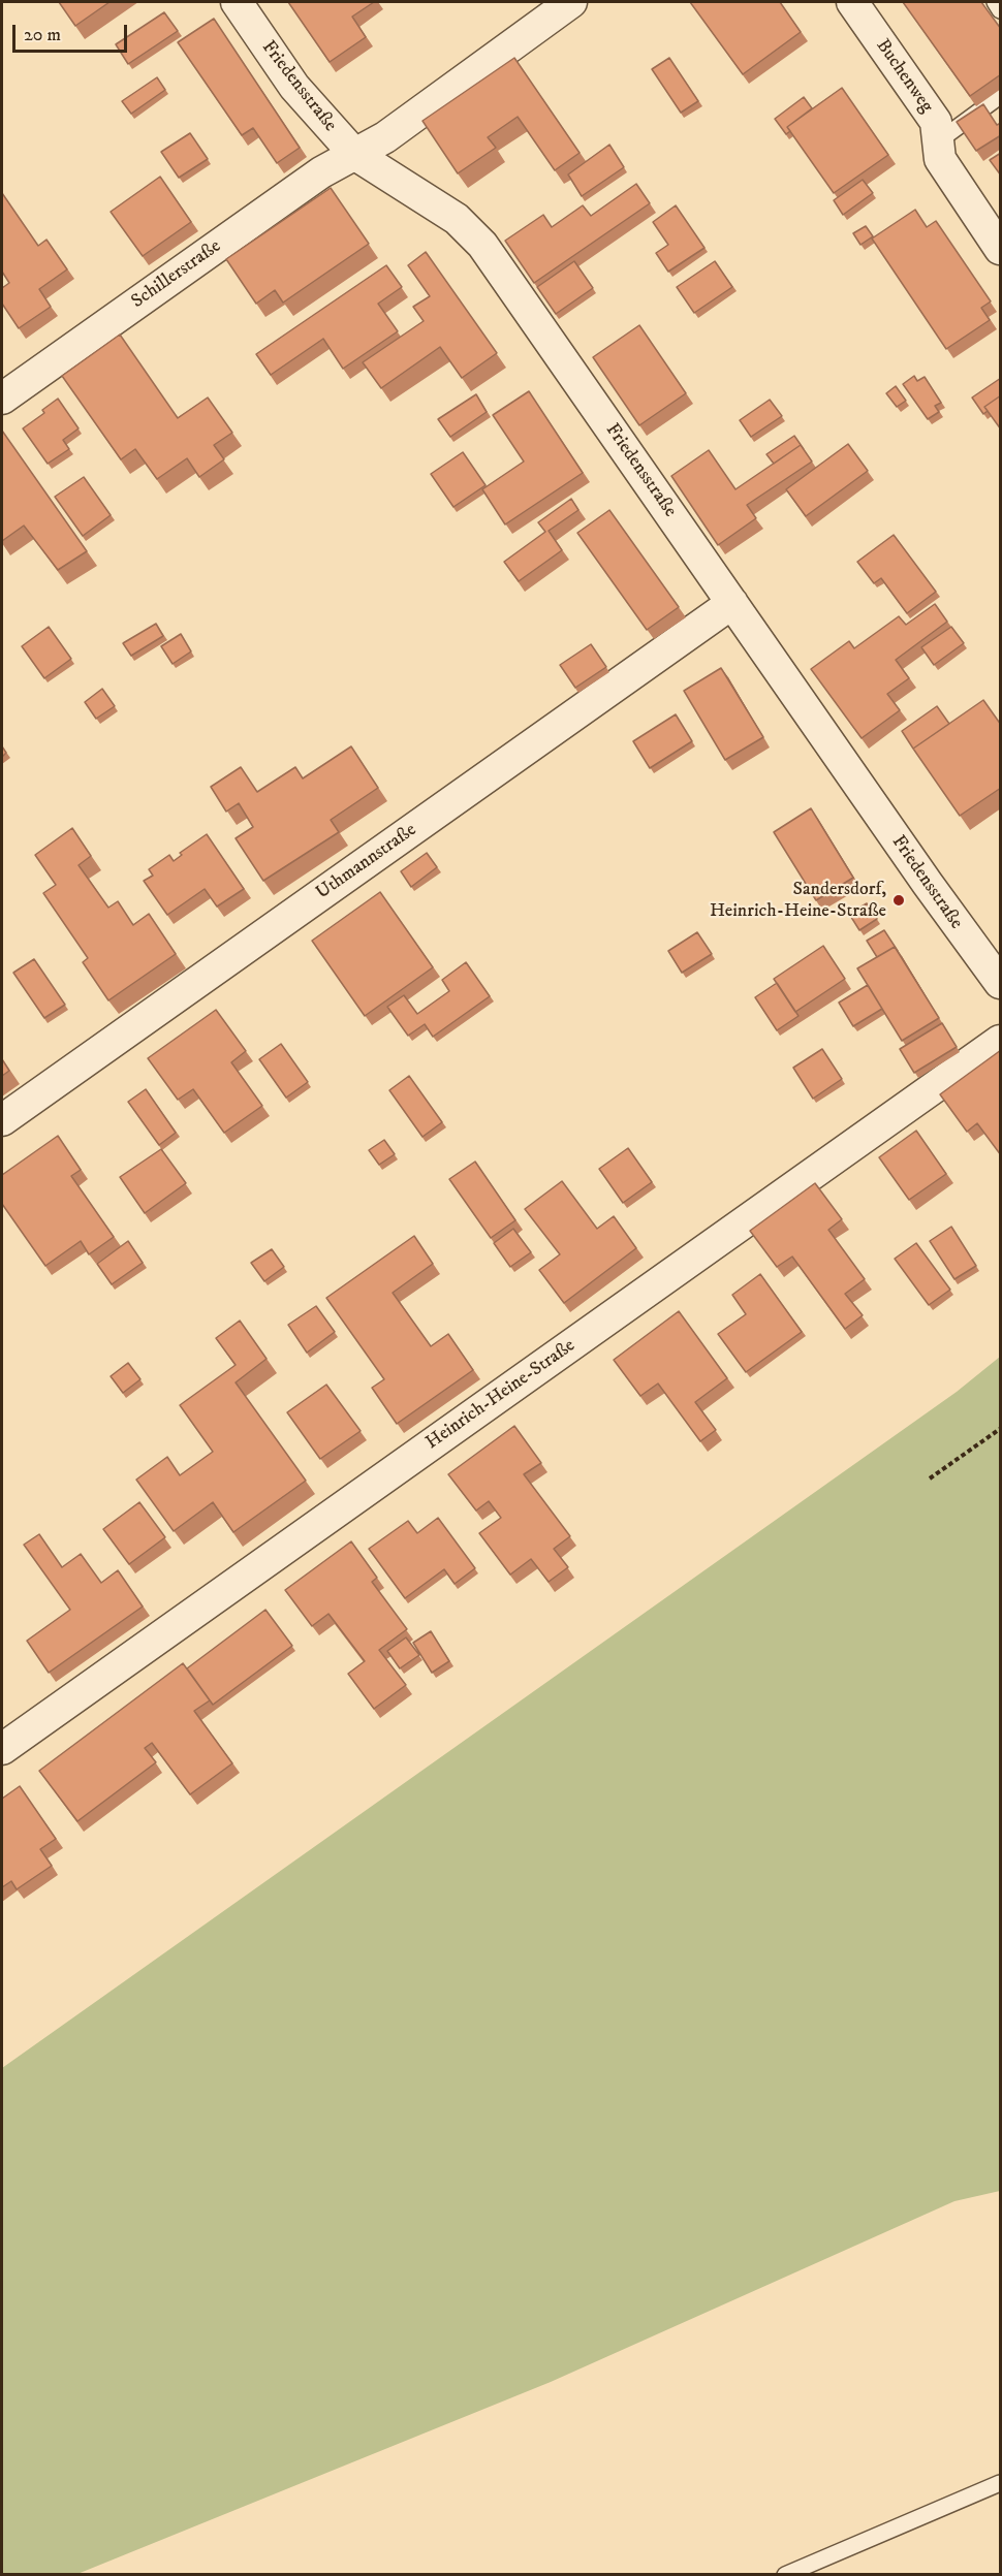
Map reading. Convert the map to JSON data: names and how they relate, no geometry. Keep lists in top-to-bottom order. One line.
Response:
{"streets":{"street":["Buchenweg","Friedensstraße","Schillerstraße","Uthmannstraße","Heinrich-Heine-Straße"]},"crossings":[["Friedensstraße","Schillerstraße"],["Friedensstraße","Uthmannstraße"]],"places":["Sandersdorf, Heinrich-Heine-Straße"],"scale_bar":"20 m"}
